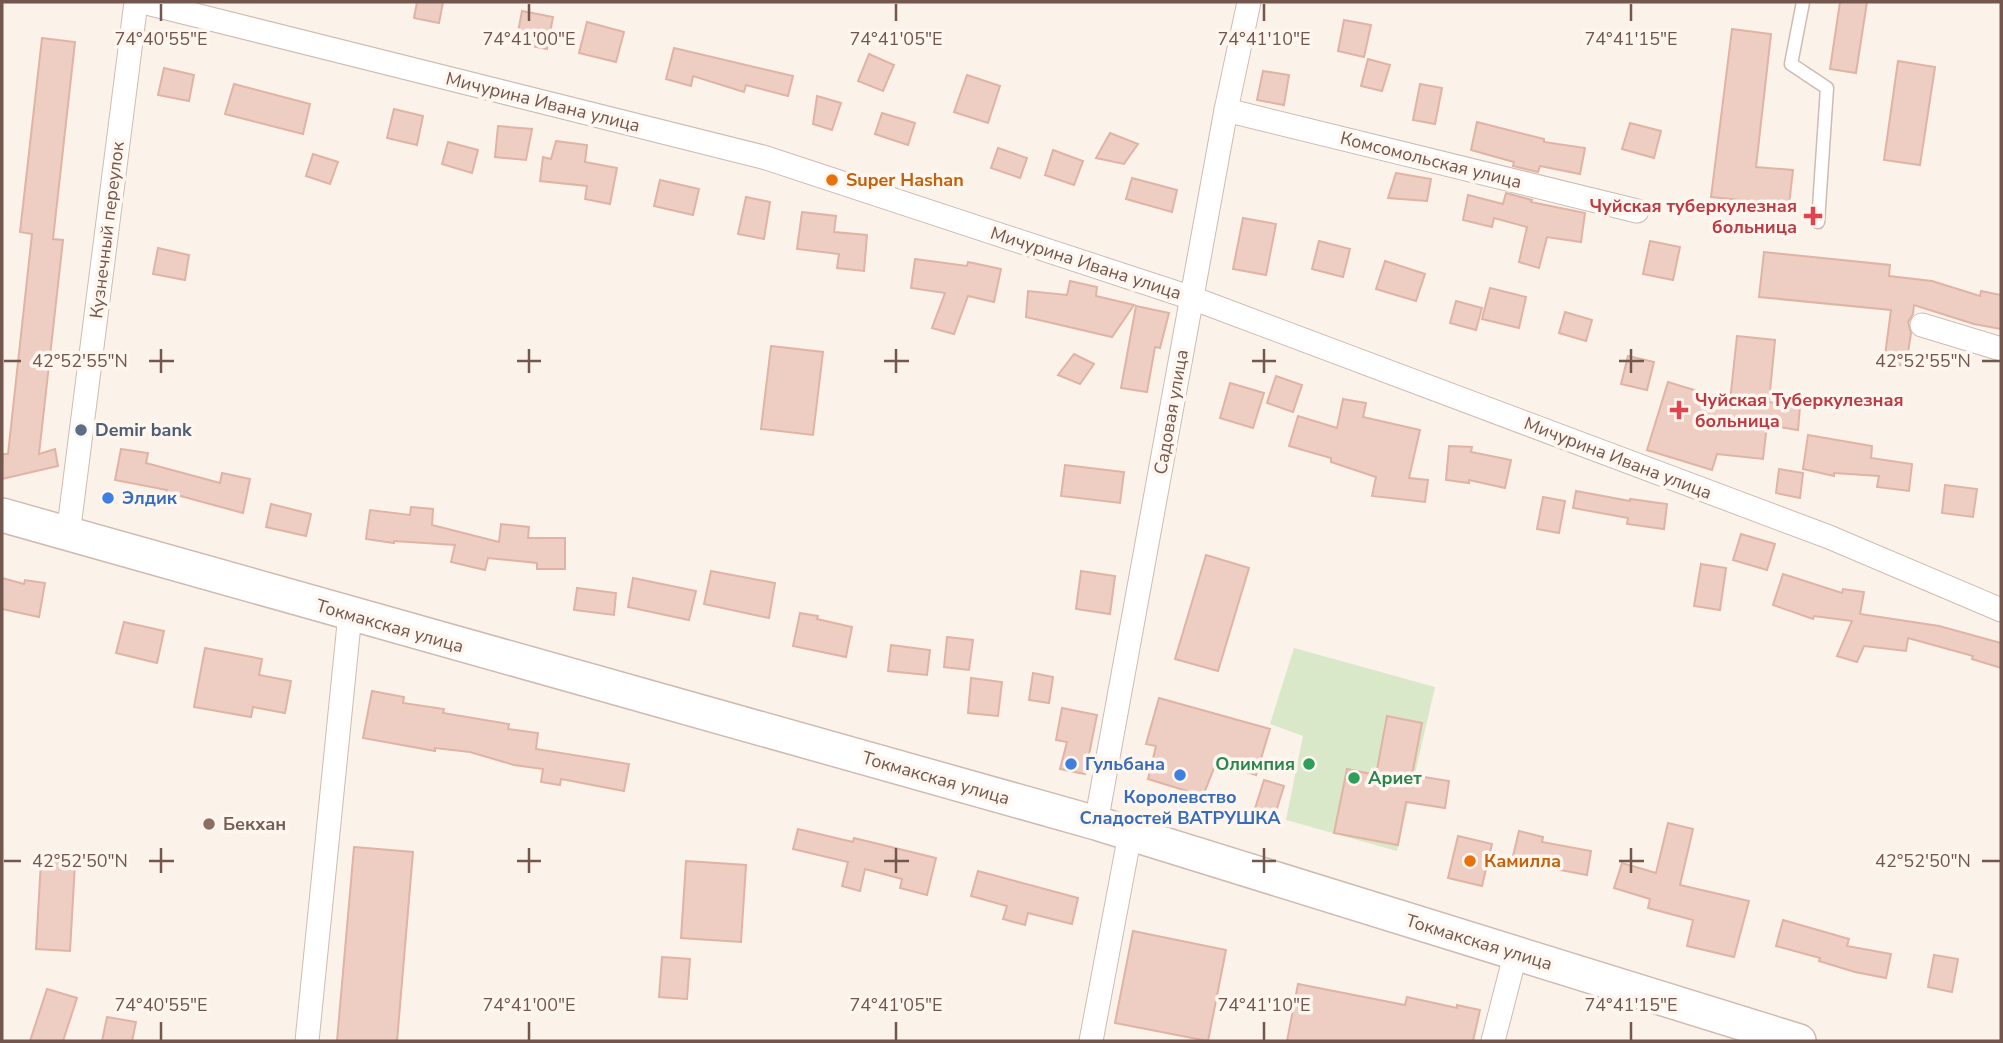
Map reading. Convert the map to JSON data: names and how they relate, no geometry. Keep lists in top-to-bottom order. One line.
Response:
{"streets":{"main road":["Токмакская улица"],"street":["Мичурина Ивана улица","Комсомольская улица","Кузнечный переулок","Садовая улица"]},"crossings":[["Мичурина Ивана улица","Садовая улица"],["Комсомольская улица","Садовая улица"],["Кузнечный переулок","Токмакская улица"],["Садовая улица","Токмакская улица"]],"places":{"other":["Super Hashan","Demir bank","Элдик","Гульбана","Олимпия","Королевство Сладостей ВАТРУШКА","Ариет","Бекхан","Камилла"],"health":["Чуйская туберкулезная больница","Чуйская Туберкулезная больница"]},"coordinates":["74°40'55\"E","74°41'00\"E","74°41'05\"E","74°41'10\"E","74°41'15\"E","42°52'55\"N","42°52'50\"N"]}
